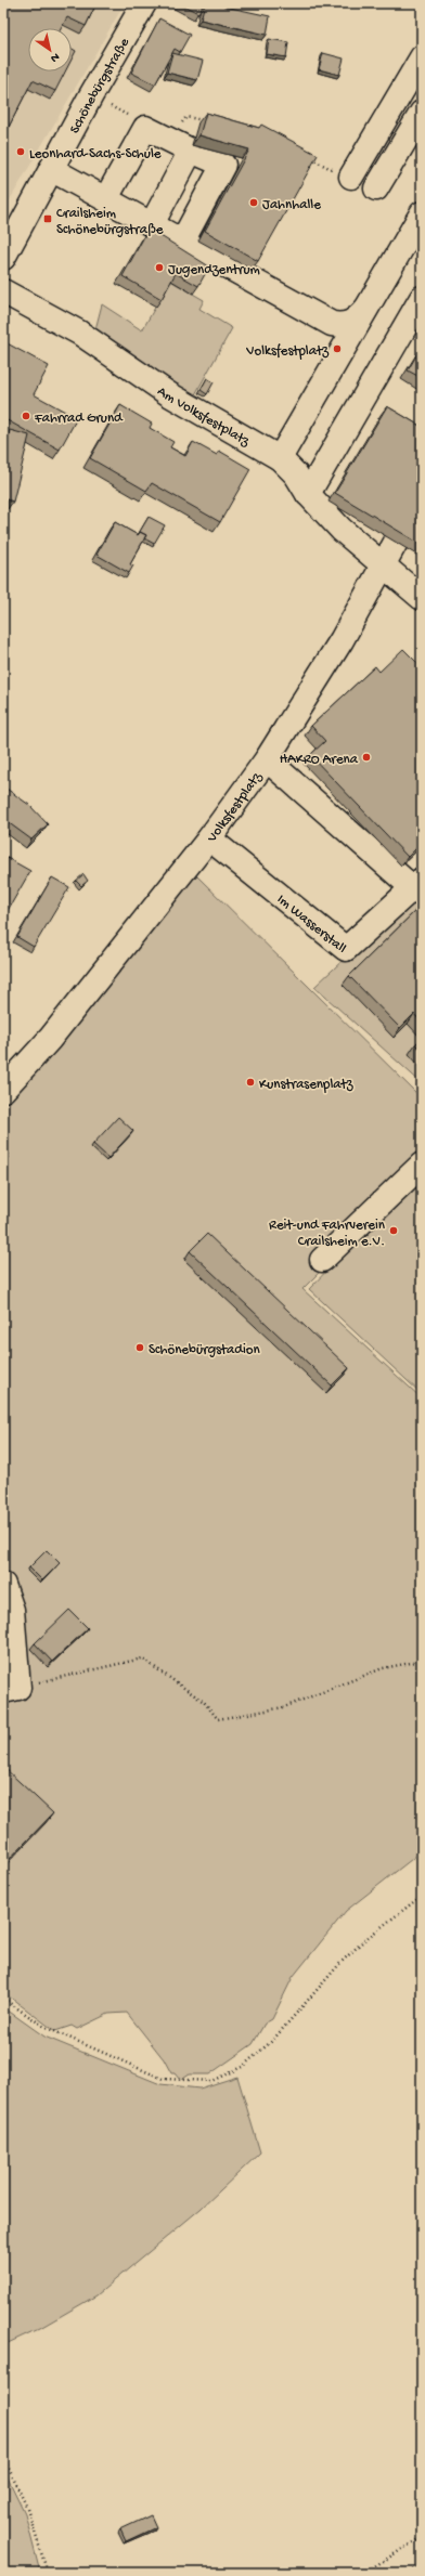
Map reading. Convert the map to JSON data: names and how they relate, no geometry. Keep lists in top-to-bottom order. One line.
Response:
{"streets":{"street":["Schönebürgstraße","Am Volksfestplatz","Volksfestplatz","Im Wasserstall"]},"crossings":[["Am Volksfestplatz","Volksfestplatz"],["Volksfestplatz","Im Wasserstall"]],"places":{"other":["Leonhard-Sachs-Schule","Jahnhalle","Jugendzentrum","Volksfestplatz","Fahrrad Grund","HAKRO Arena","Kunstrasenplatz","Reit-und Fahrverein Crailsheim e.V.","Schönebürgstadion"],"transit":["Crailsheim Schönebürgstraße"]},"north":"bottom right"}
